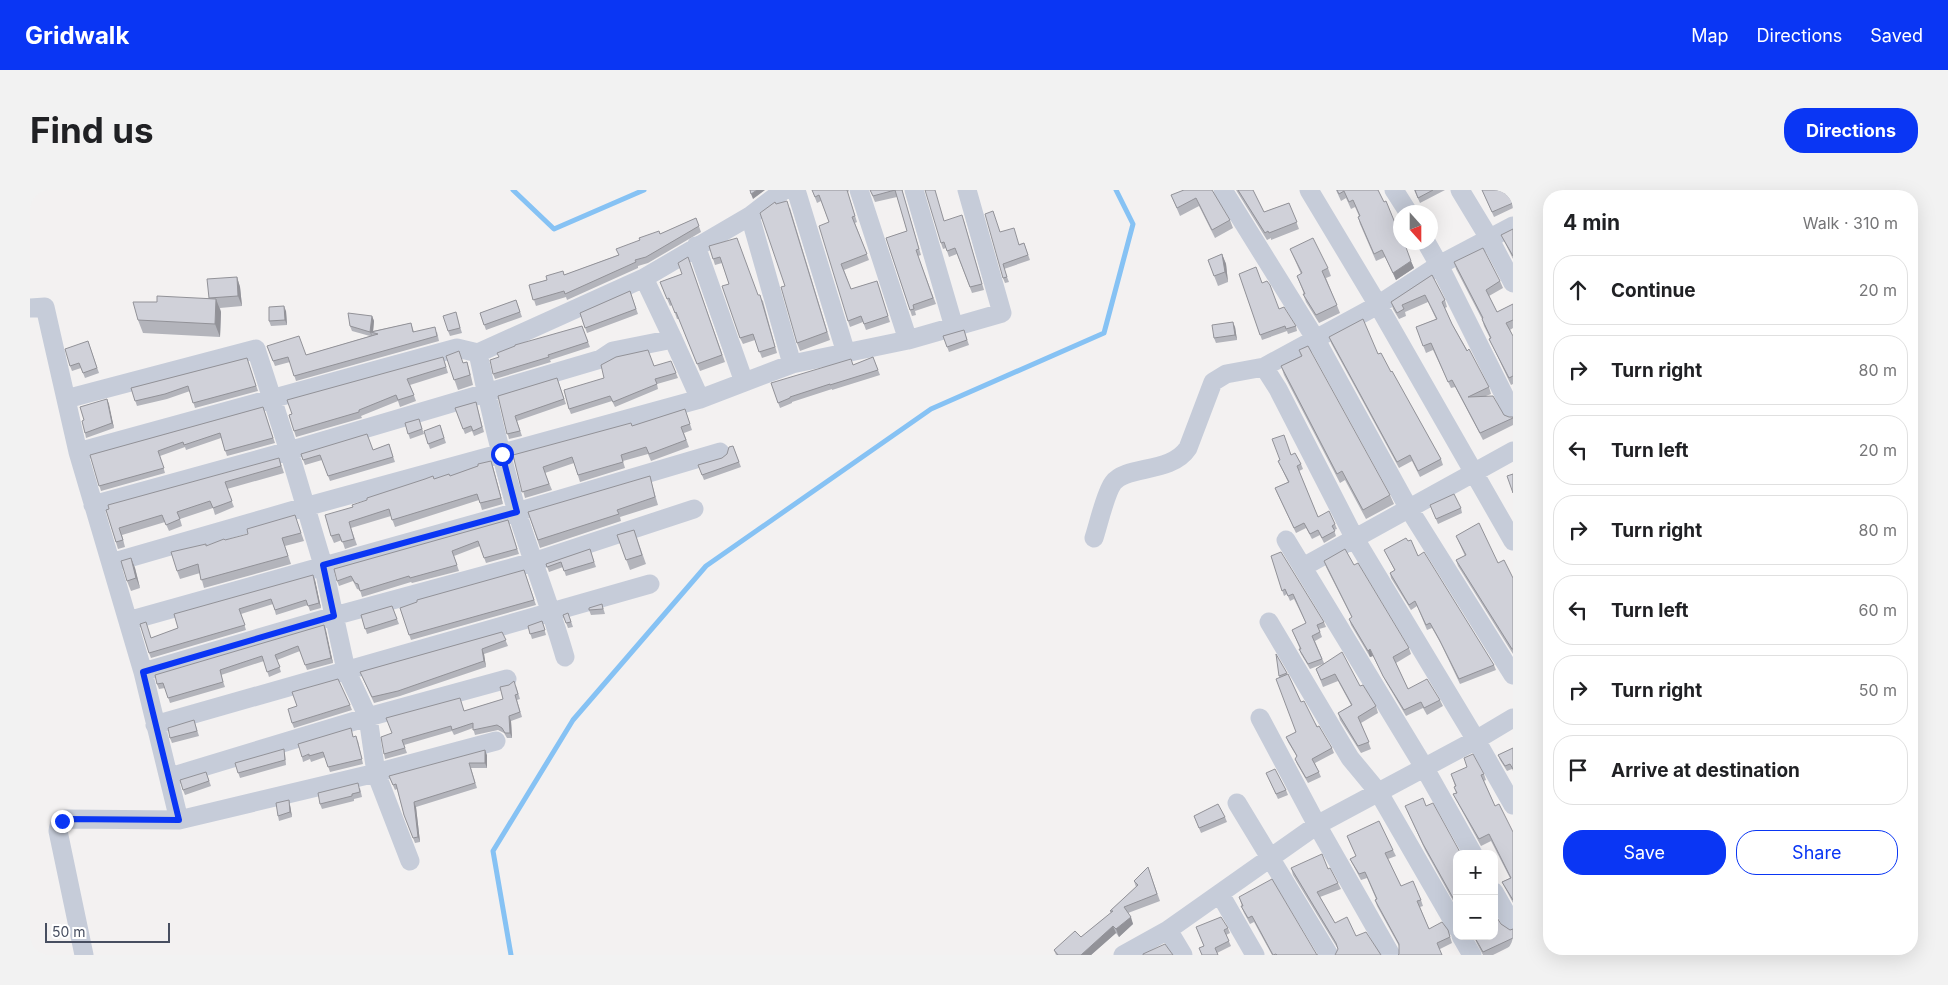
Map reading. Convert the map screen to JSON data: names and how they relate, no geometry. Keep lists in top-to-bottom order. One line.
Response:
{"scale_bar":"50 m","north":"bottom","page":{"header":"Gridwalk","nav":["Map","Directions","Saved"],"buttons":["Directions",["Save","Share"]],"title":"Find us","heading":["4 min","Walk · 310 m"],"list":[["Continue","20 m"],["Turn right","80 m"],["Turn left","20 m"],["Turn right","80 m"],["Turn left","60 m"],["Turn right","50 m"],"Arrive at destination"],"map_buttons":["+","−"],"scale":"50 m"}}
